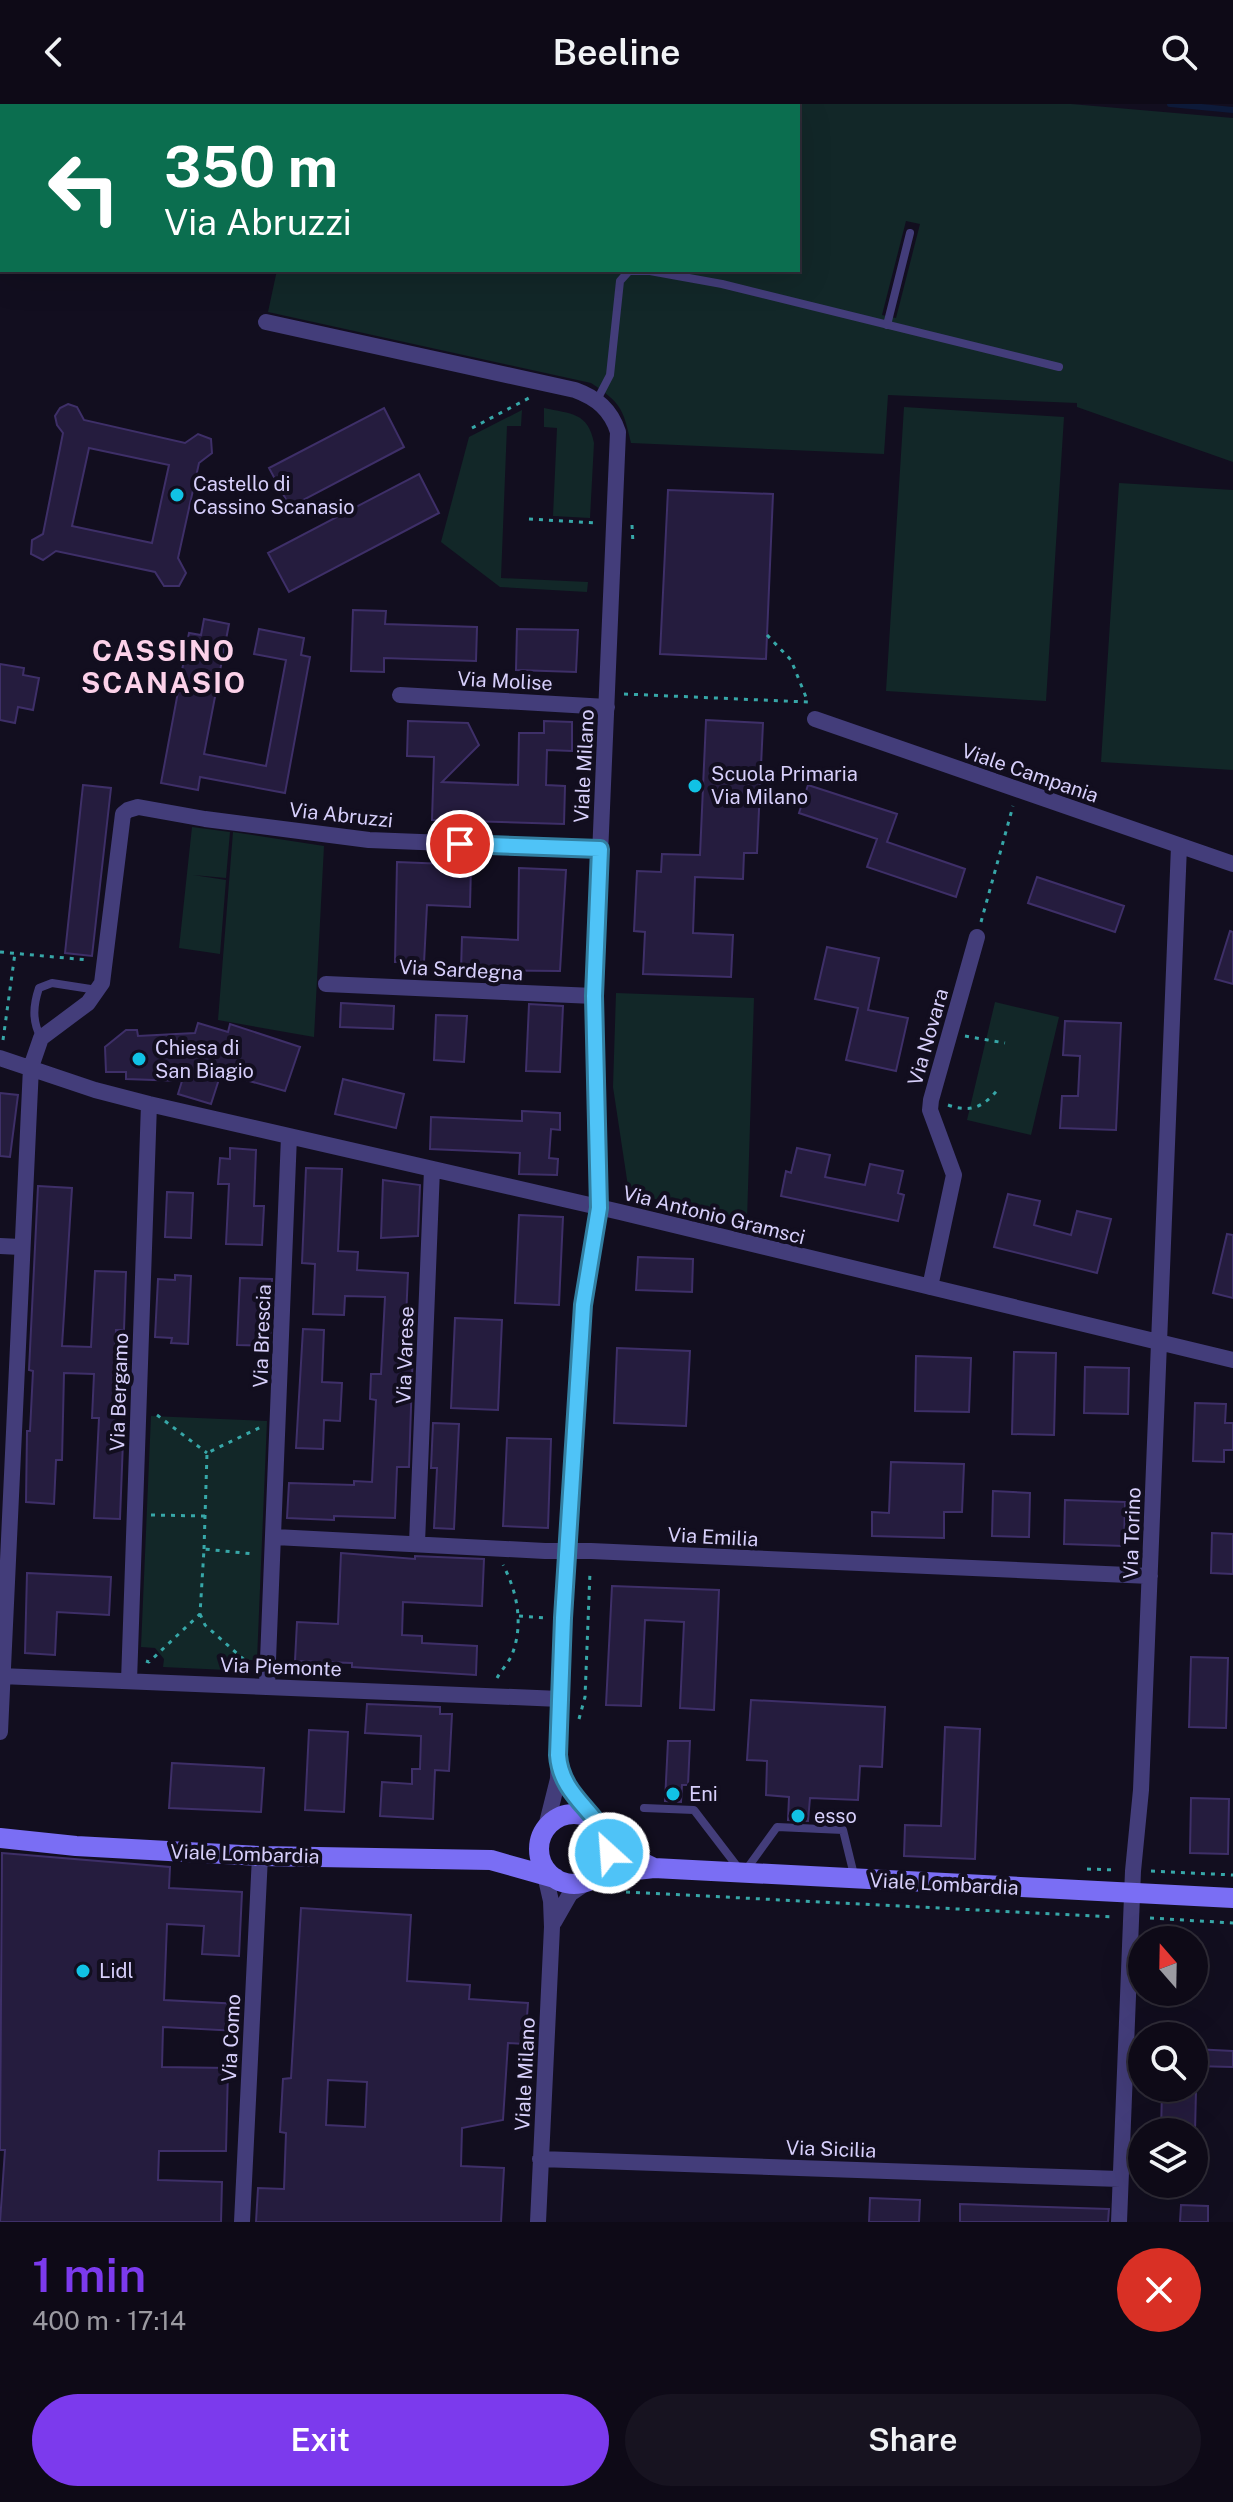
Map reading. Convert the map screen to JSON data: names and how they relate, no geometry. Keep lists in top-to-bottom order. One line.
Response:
{"streets":{"street":["Via Molise","Viale Milano","Viale Campania","Via Abruzzi","Via Sardegna","Via Novara","Via Antonio Gramsci","Via Brescia","Via Varese","Via Bergamo","Via Torino","Via Emilia","Via Piemonte","Viale Lombardia","Via Como","Via Sicilia"]},"crossings":[["Via Molise","Viale Milano"],["Viale Milano","Via Abruzzi"],["Viale Milano","Via Sardegna"],["Viale Milano","Via Antonio Gramsci"],["Viale Milano","Via Emilia"],["Viale Milano","Via Piemonte"],["Viale Milano","Viale Lombardia"],["Viale Milano","Via Sicilia"],["Viale Campania","Via Torino"],["Via Novara","Via Antonio Gramsci"],["Via Antonio Gramsci","Via Brescia"],["Via Antonio Gramsci","Via Varese"],["Via Antonio Gramsci","Via Bergamo"],["Via Antonio Gramsci","Via Torino"],["Via Brescia","Via Emilia"],["Via Brescia","Via Piemonte"],["Via Varese","Via Emilia"],["Via Bergamo","Via Piemonte"],["Via Torino","Via Emilia"],["Via Torino","Viale Lombardia"],["Via Torino","Via Sicilia"],["Viale Lombardia","Via Como"]],"districts":["CASSINO SCANASIO"],"places":["Castello di Cassino Scanasio","Scuola Primaria Via Milano","Chiesa di San Biagio","Eni","esso","Lidl"],"north":"top","page":{"header":"Beeline","turn":["350 m","Via Abruzzi"],"heading":["1 min","400 m · 17:14"],"buttons":["Exit","Share"]}}
